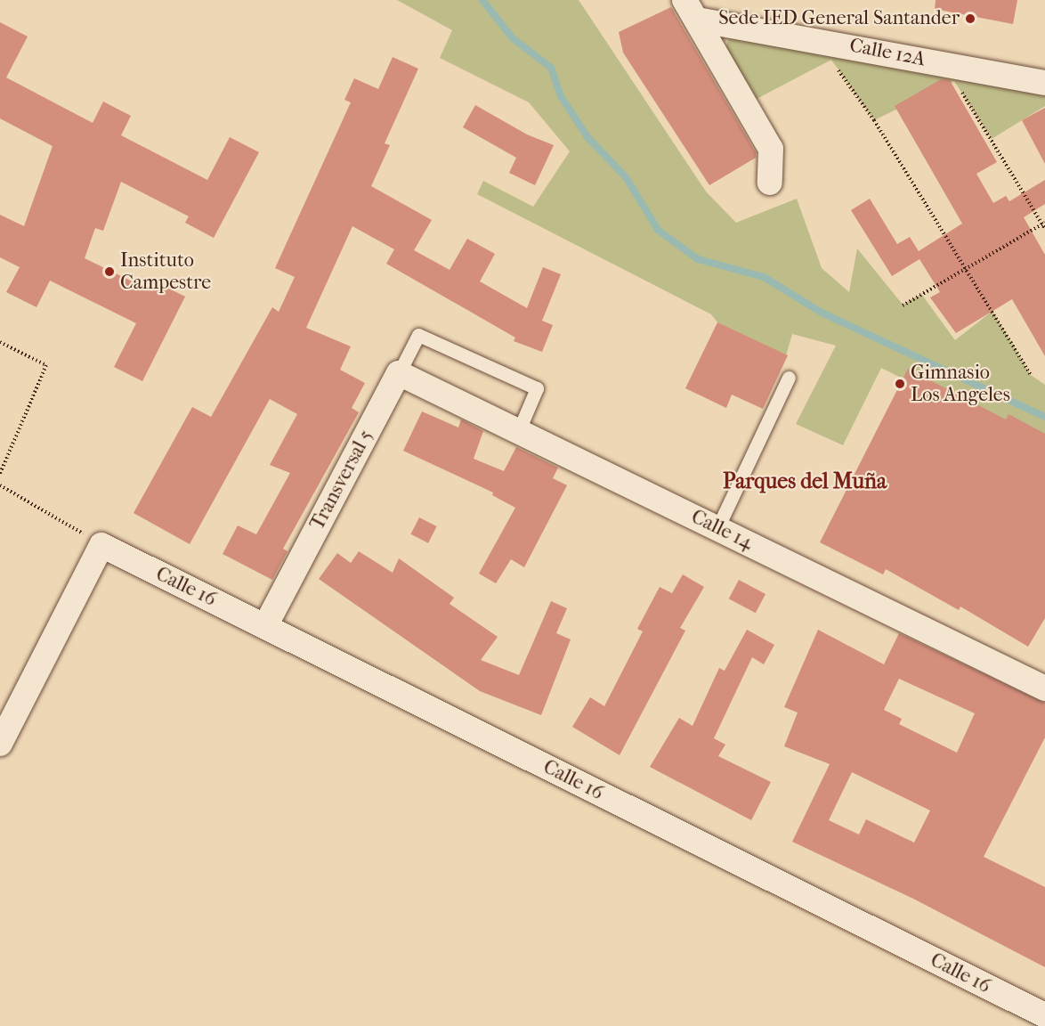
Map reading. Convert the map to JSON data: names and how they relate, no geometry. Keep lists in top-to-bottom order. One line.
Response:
{"streets":{"street":["Calle 12A","Transversal 5","Calle 14","Calle 16"]},"crossings":[["Transversal 5","Calle 14"],["Transversal 5","Calle 16"]],"districts":["Parques del Muña"],"places":["Sede IED General Santander","Instituto Campestre","Gimnasio Los Angeles"]}
